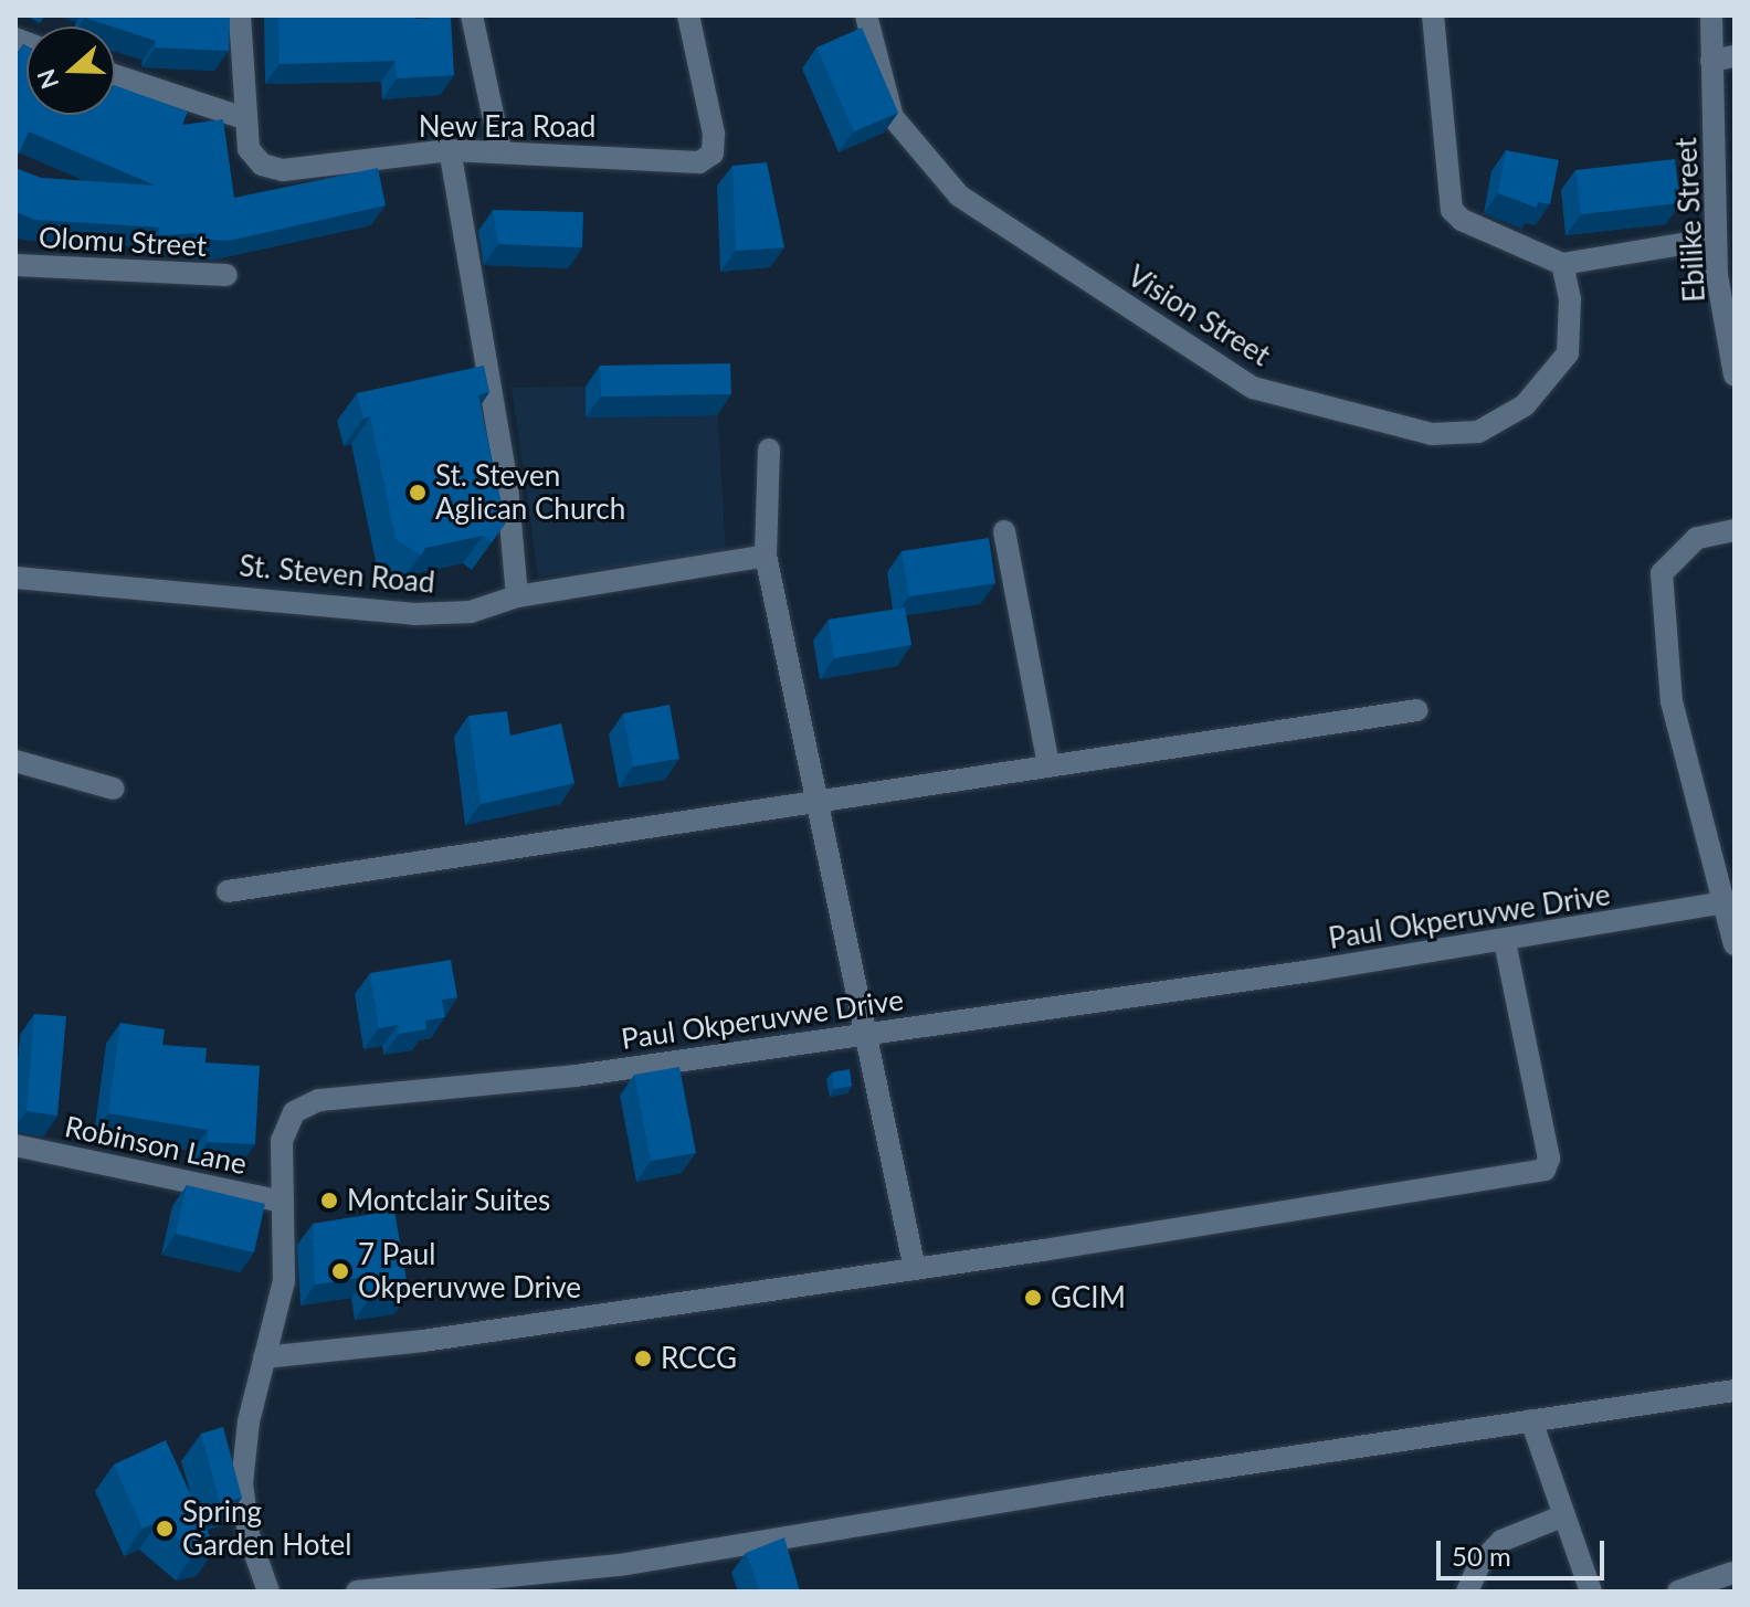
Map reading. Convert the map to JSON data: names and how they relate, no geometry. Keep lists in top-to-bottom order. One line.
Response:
{"streets":{"street":["New Era Road","Ebilike Street","Olomu Street","Vision Street","St. Steven Road","Paul Okperuvwe Drive","Robinson Lane"]},"crossings":[["Paul Okperuvwe Drive","Robinson Lane"]],"places":["St. Steven Aglican Church","Montclair Suites","7 Paul Okperuvwe Drive","GCIM","RCCG","Spring Garden Hotel"],"scale_bar":"50 m","north":"left"}
